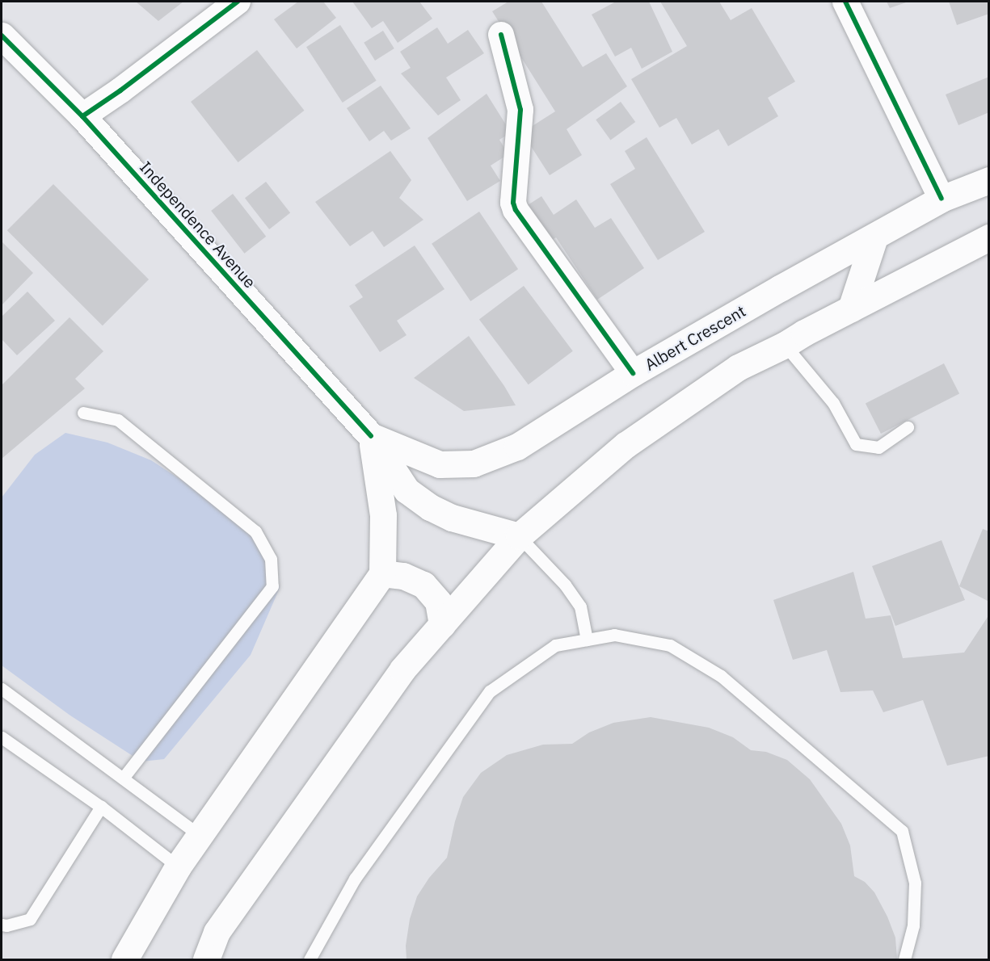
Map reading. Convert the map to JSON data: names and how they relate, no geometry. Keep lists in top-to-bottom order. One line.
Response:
{"streets":{"main road":["Independence Avenue","Albert Crescent"]},"crossings":[["Independence Avenue","Albert Crescent"]]}
